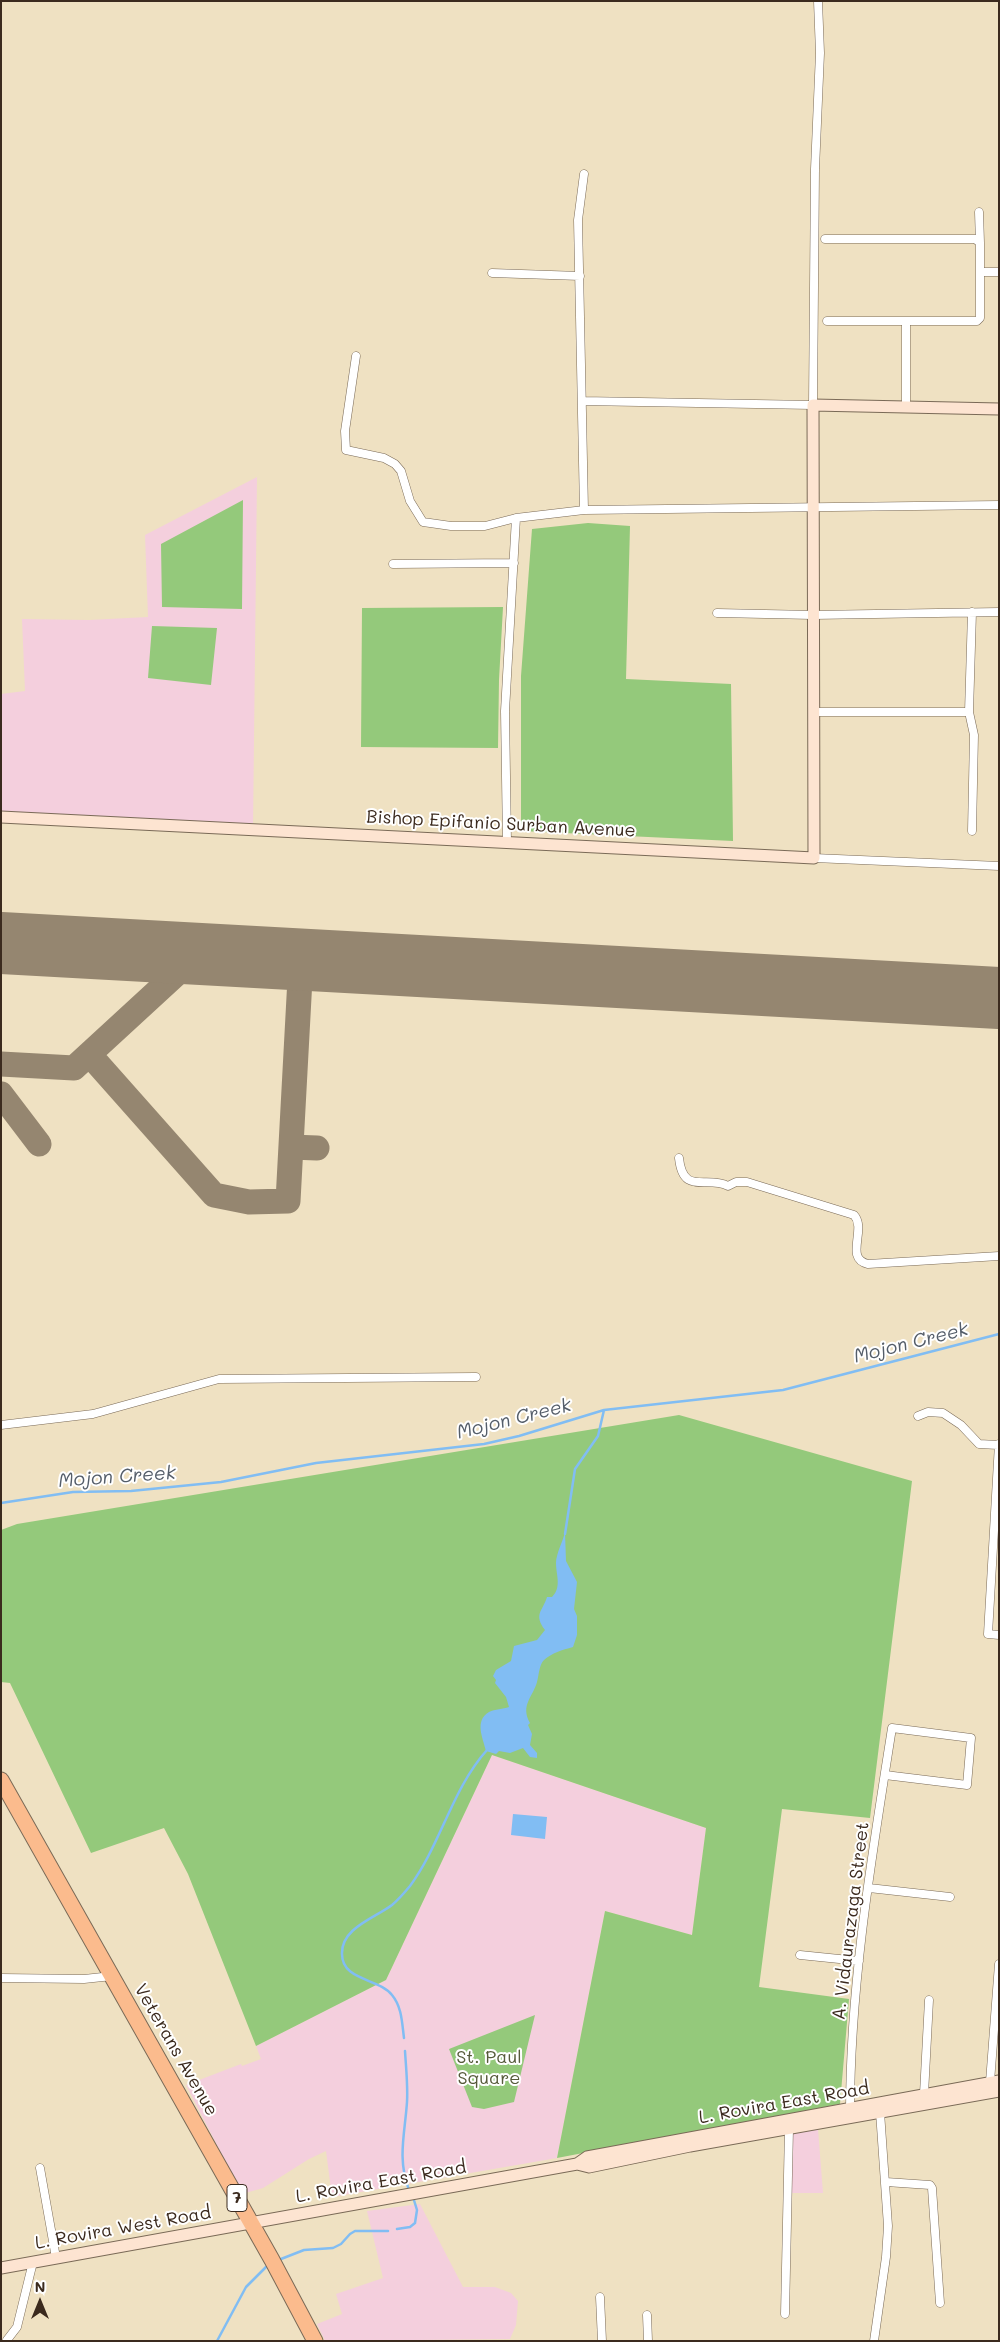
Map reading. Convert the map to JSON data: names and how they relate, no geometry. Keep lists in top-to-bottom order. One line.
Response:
{"streets":{"highway":["Veterans Avenue","7"],"street":["Bishop Epifanio Surban Avenue","A. Vidaurazaga Street","L. Rovira East Road","L. Rovira West Road"]},"crossings":[["A. Vidaurazaga Street","L. Rovira East Road"],["Veterans Avenue","L. Rovira East Road"],["Veterans Avenue","L. Rovira West Road"],["L. Rovira East Road","L. Rovira West Road"]],"water":["Mojon Creek"],"parks":["St. Paul Square"],"north":"top"}
